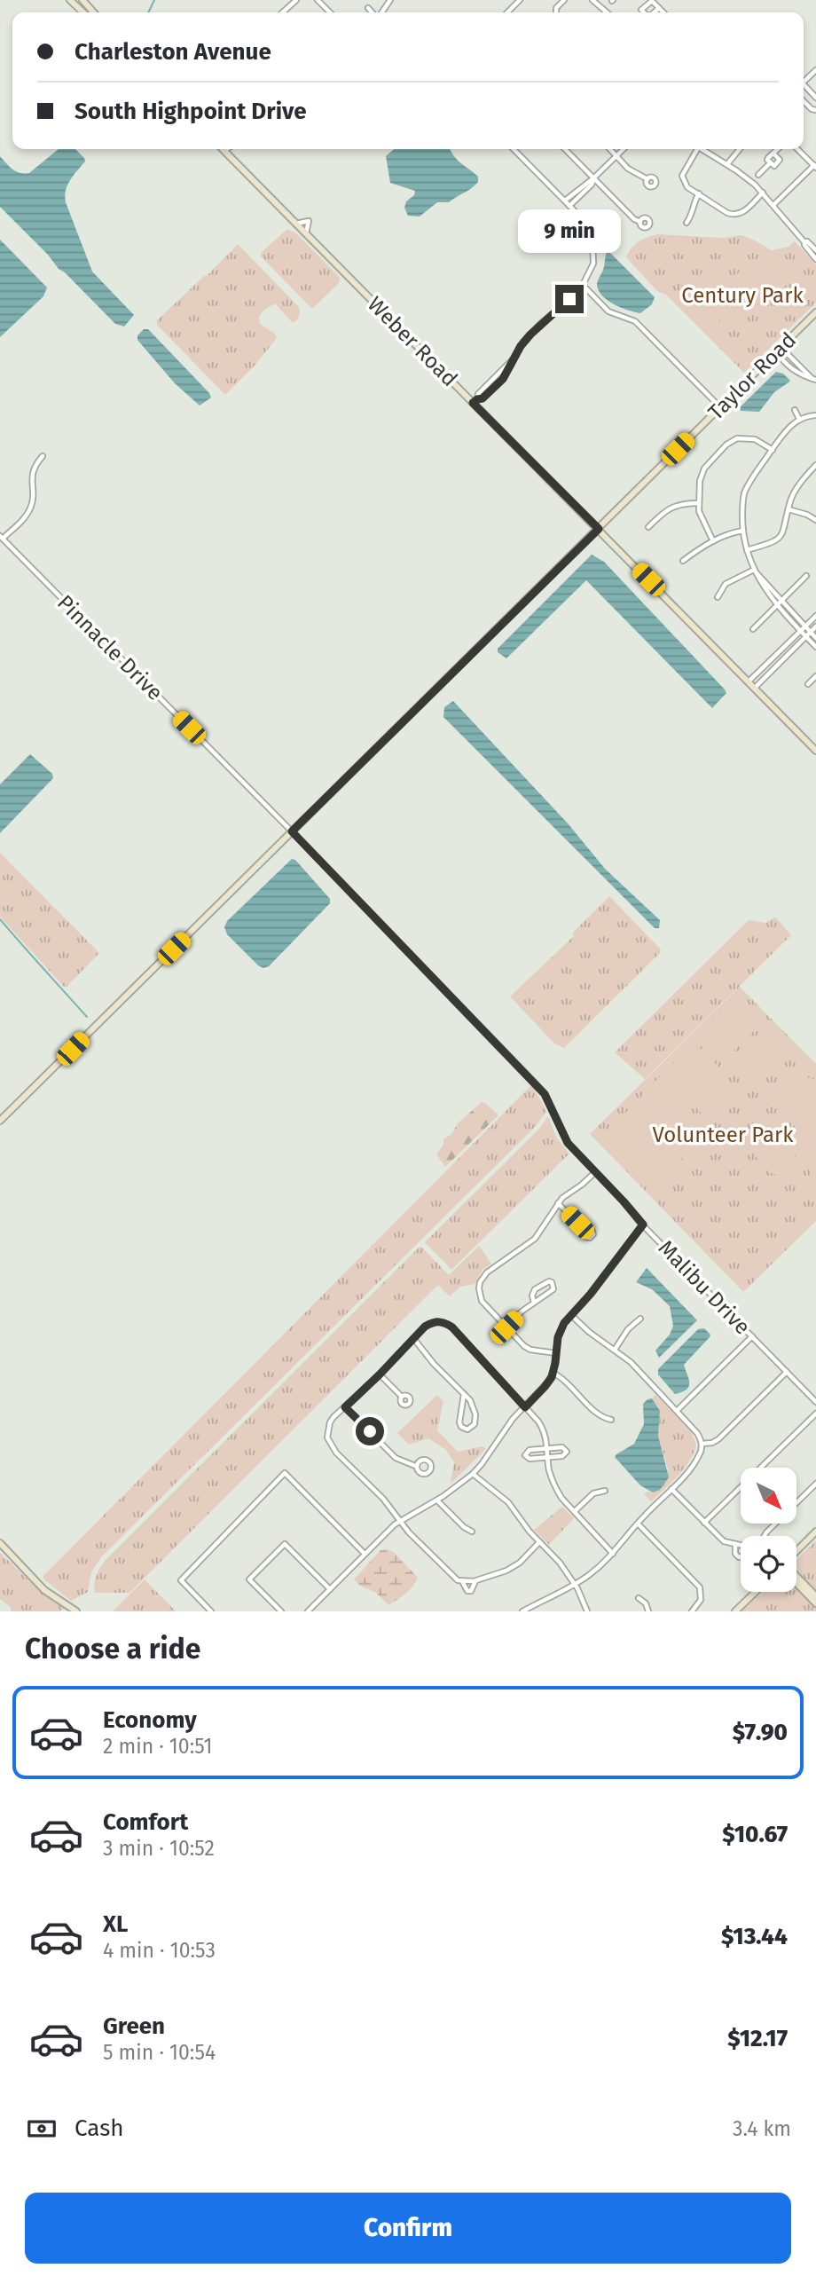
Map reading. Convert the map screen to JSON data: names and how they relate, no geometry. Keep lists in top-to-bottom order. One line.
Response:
{"streets":{"street":["Weber Road","Taylor Road","Pinnacle Drive","Malibu Drive"]},"crossings":[["Weber Road","Taylor Road"],["Taylor Road","Pinnacle Drive"],["Pinnacle Drive","Malibu Drive"]],"parks":["Century Park","Volunteer Park"],"north":"bottom right","page":{"banner":["Charleston Avenue","South Highpoint Drive"],"bubble":"9 min","heading":"Choose a ride","list":[{"name":"Economy","note":"2 min · 10:51","value":"$7.90"},{"name":"Comfort","note":"3 min · 10:52","value":"$10.67"},{"name":"XL","note":"4 min · 10:53","value":"$13.44"},{"name":"Green","note":"5 min · 10:54","value":"$12.17"}],"pay":["Cash","3.4 km"],"buttons":"Confirm"}}
